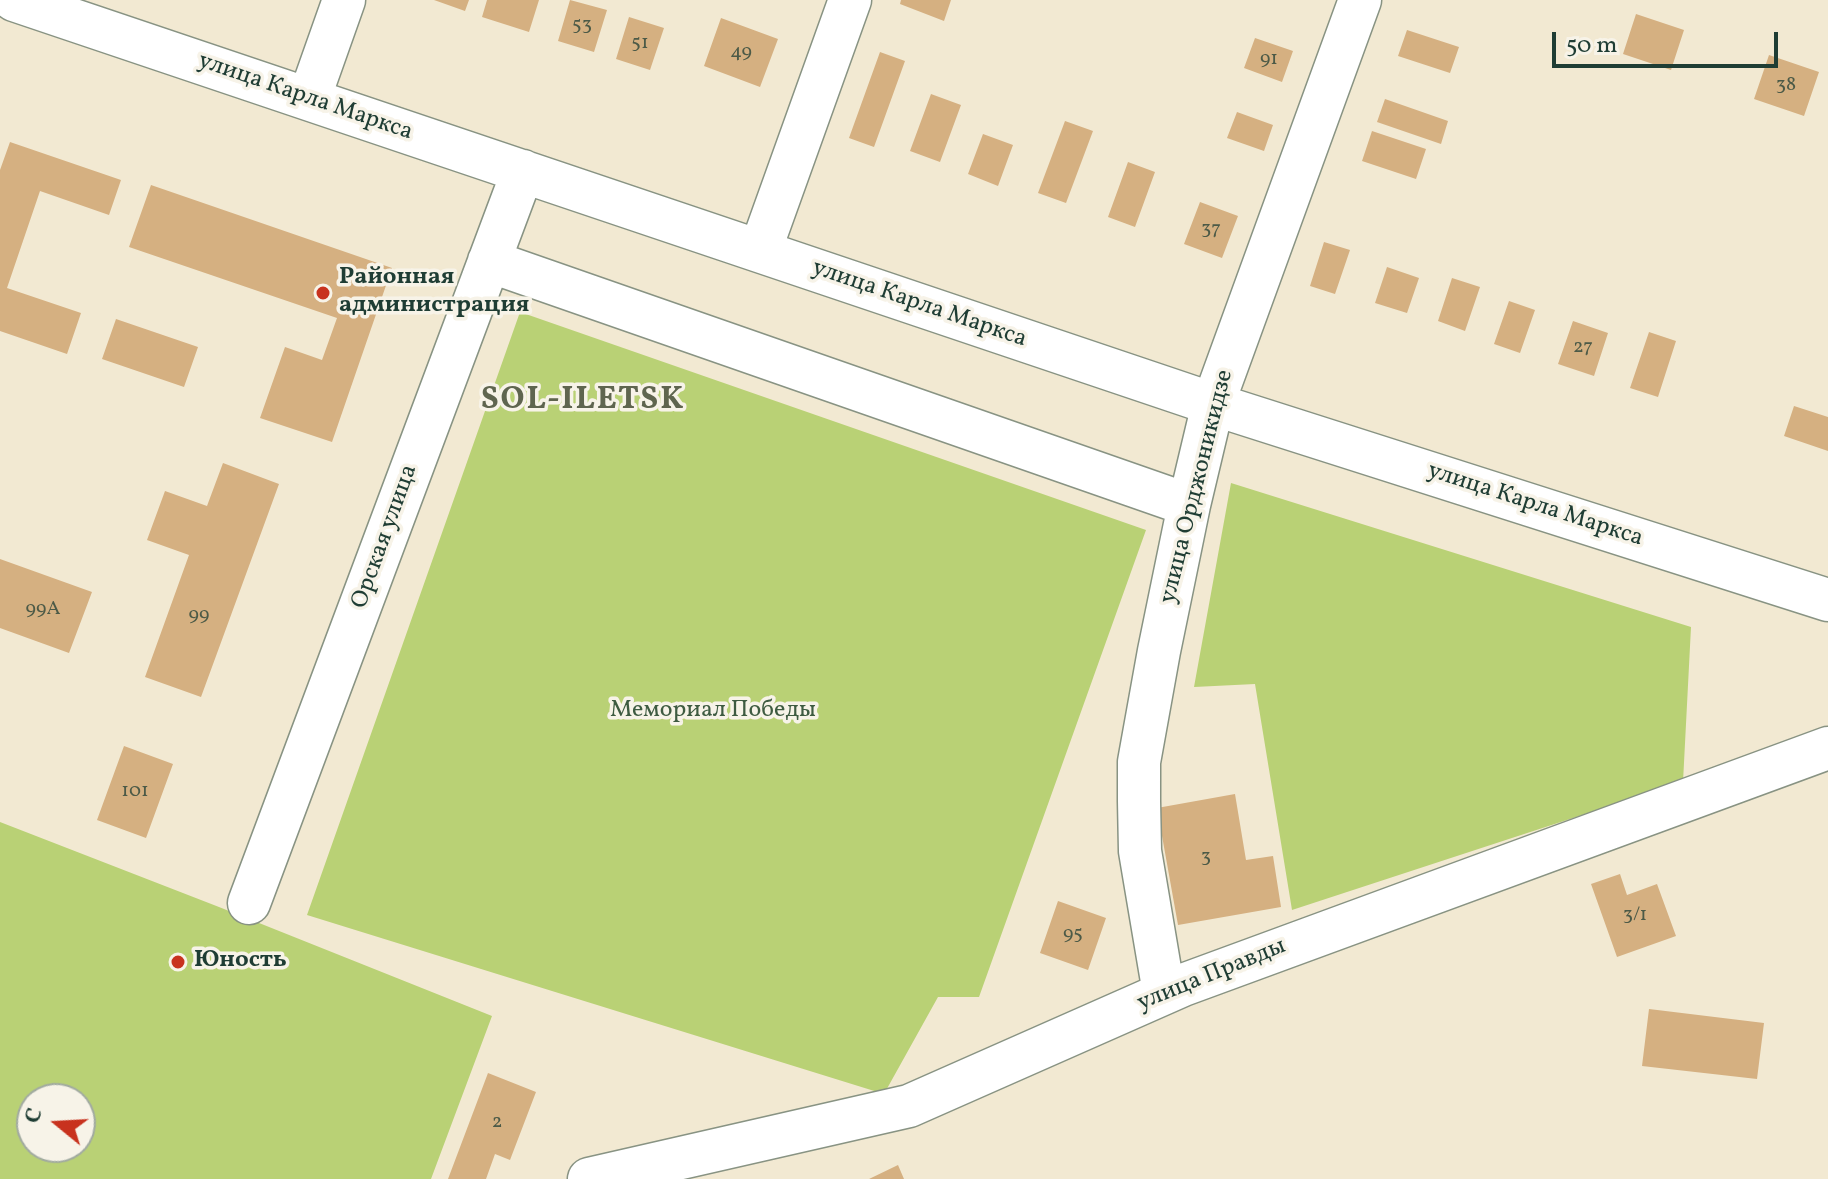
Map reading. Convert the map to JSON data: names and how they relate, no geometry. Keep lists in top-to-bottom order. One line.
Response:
{"streets":{"street":["улица Карла Маркса","улица Орджоникидзе","Орская улица","улица Правды"]},"crossings":[["улица Карла Маркса","улица Орджоникидзе"],["улица Карла Маркса","Орская улица"],["улица Орджоникидзе","улица Правды"]],"districts":["SOL-ILETSK"],"parks":["Мемориал Победы"],"places":["Районная администрация","Юность"],"house_numbers":["53","51","49","91","38","37","27","99А","99","101","3","3/1","95","2"],"scale_bar":"50 m","north":"left"}
